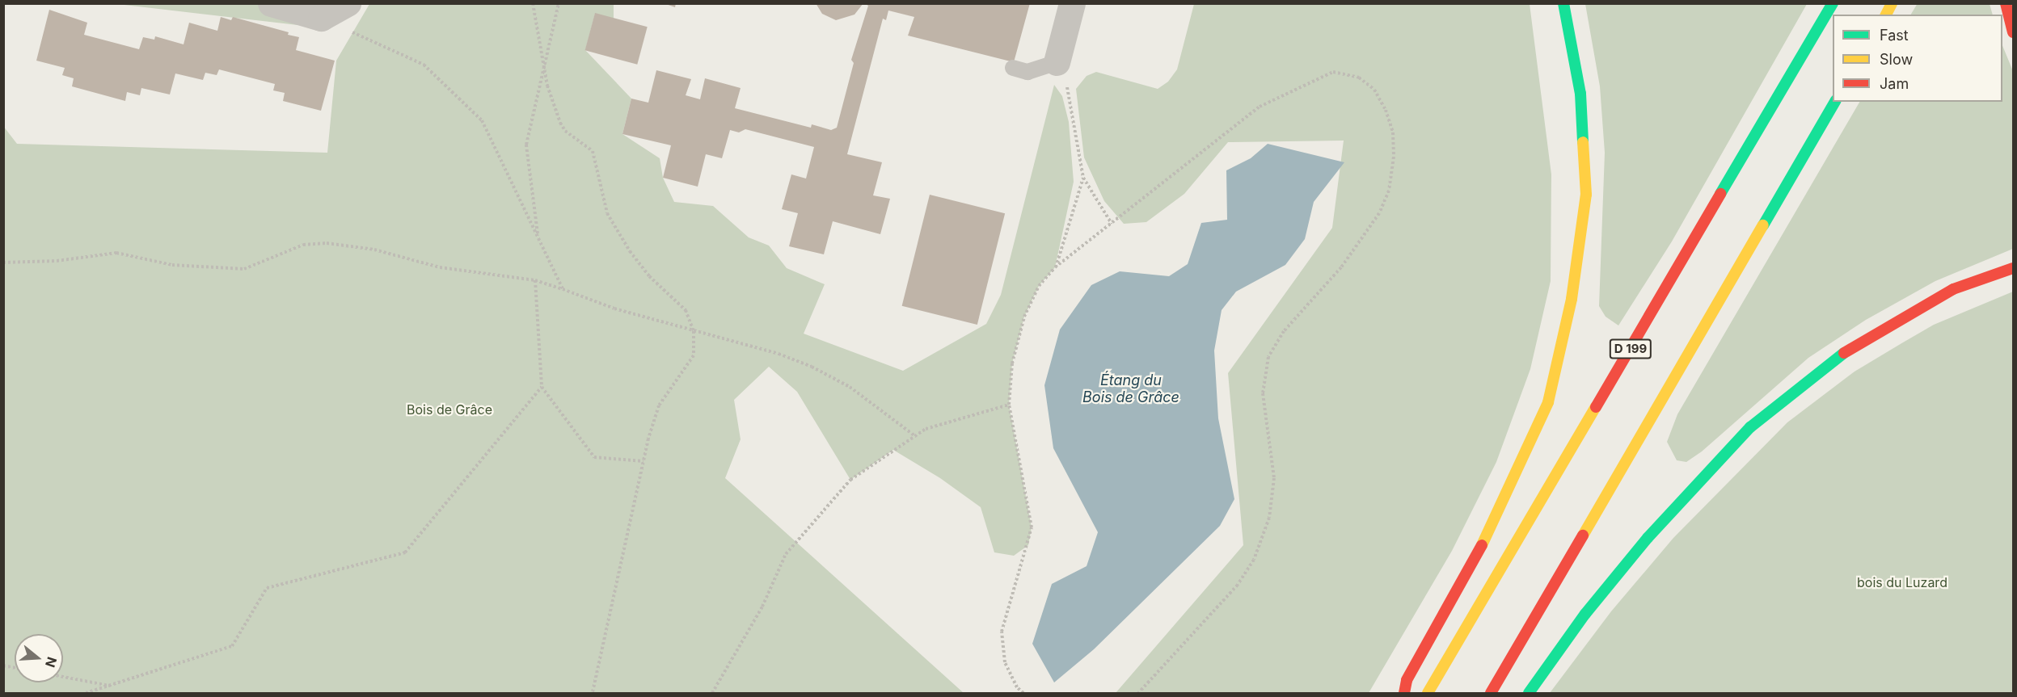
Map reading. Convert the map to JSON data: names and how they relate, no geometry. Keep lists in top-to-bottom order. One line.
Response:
{"streets":{"highway":["D 199"]},"water":["Étang du Bois de Grâce"],"parks":["Bois de Grâce","bois du Luzard"],"legend":["Fast","Slow","Jam"],"north":"right"}
